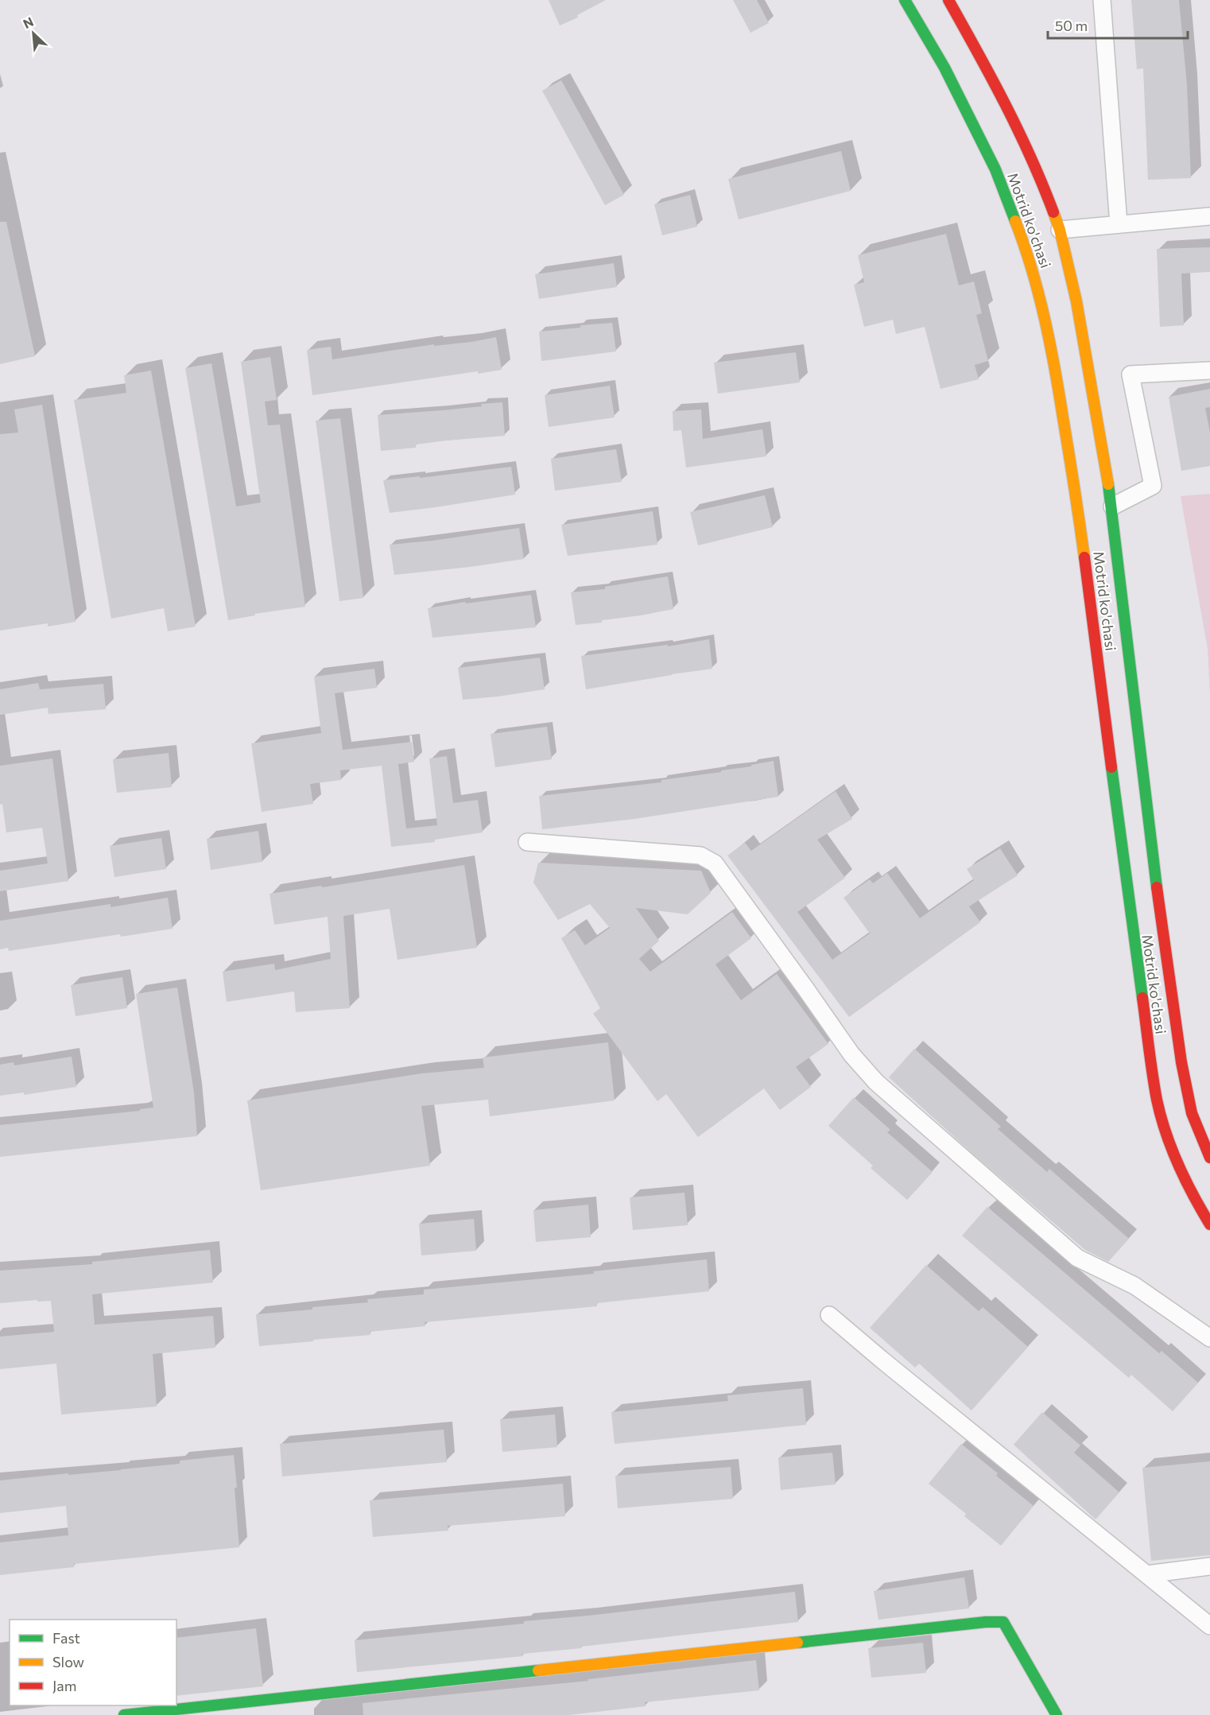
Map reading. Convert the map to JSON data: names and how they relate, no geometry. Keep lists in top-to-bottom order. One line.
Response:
{"streets":{"main road":["Motrid ko'chasi"]},"legend":["Fast","Slow","Jam"],"scale_bar":"50 m","north":"top left"}
